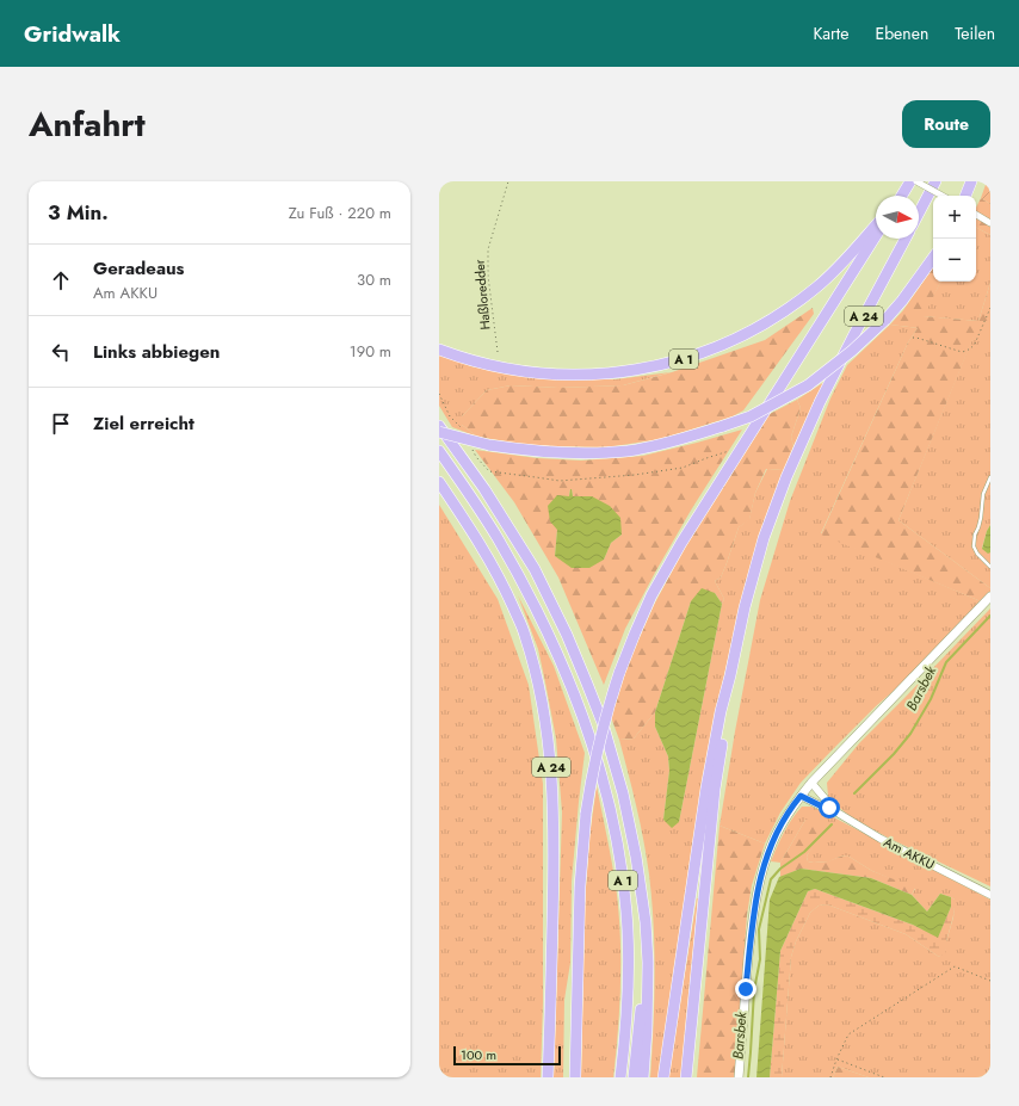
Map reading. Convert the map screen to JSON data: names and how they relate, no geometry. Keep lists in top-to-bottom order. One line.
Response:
{"streets":{"highway":["A 24","A 1"],"street":["Am AKKU"],"path":["Haßloredder"]},"water":["Barsbek"],"scale_bar":"100 m","north":"right","page":{"header":"Gridwalk","nav":["Karte","Ebenen","Teilen"],"title":"Anfahrt","buttons":"Route","heading":["3 Min.","Zu Fuß · 220 m"],"map_buttons":["+","−"],"list":[["Geradeaus","Am AKKU","30 m"],["Links abbiegen","190 m"],"Ziel erreicht"],"scale":"100 m"}}
